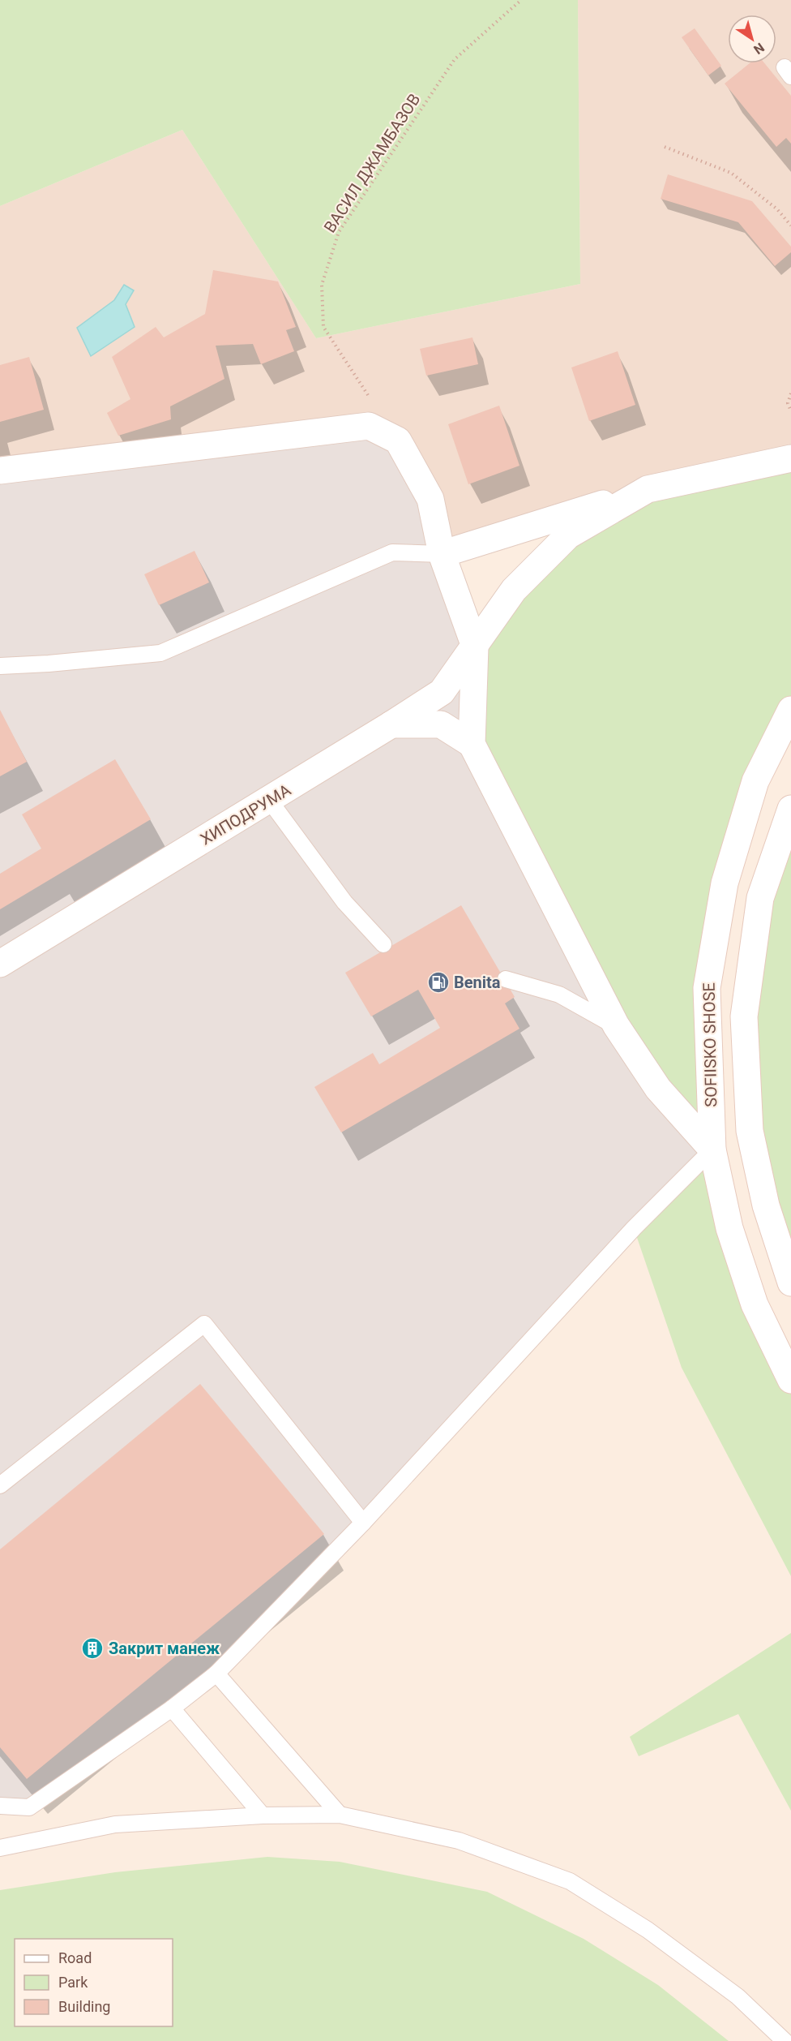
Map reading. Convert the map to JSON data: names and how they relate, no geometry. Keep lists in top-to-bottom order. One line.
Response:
{"streets":{"street":["ХИПОДРУМА","SOFIISKO SHOSE"],"path":["ВАСИЛ ДЖАМБАЗОВ"]},"places":{"fuel station":["Benita"],"building":["Закрит манеж"]},"legend":["Road","Park","Building"],"north":"bottom right"}
